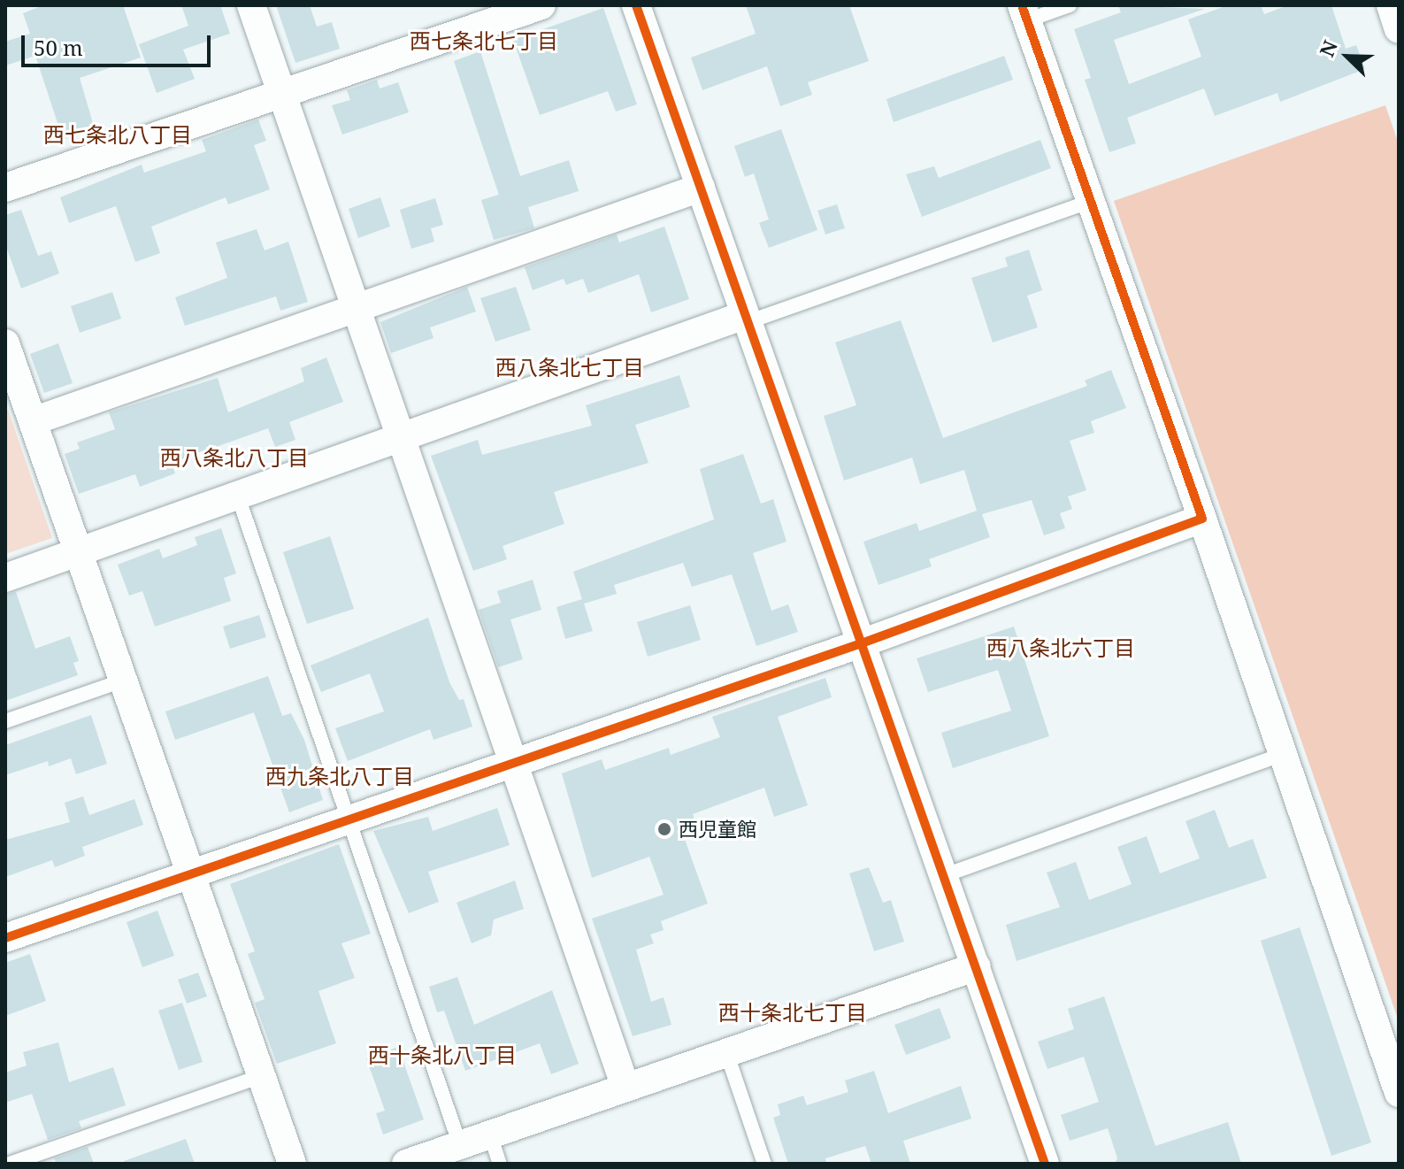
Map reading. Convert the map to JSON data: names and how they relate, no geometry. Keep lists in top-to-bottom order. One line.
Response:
{"districts":["西七条北七丁目","西七条北八丁目","西八条北七丁目","西八条北八丁目","西八条北六丁目","西九条北八丁目","西十条北七丁目","西十条北八丁目"],"places":["西児童館"],"scale_bar":"50 m","north":"top left"}
